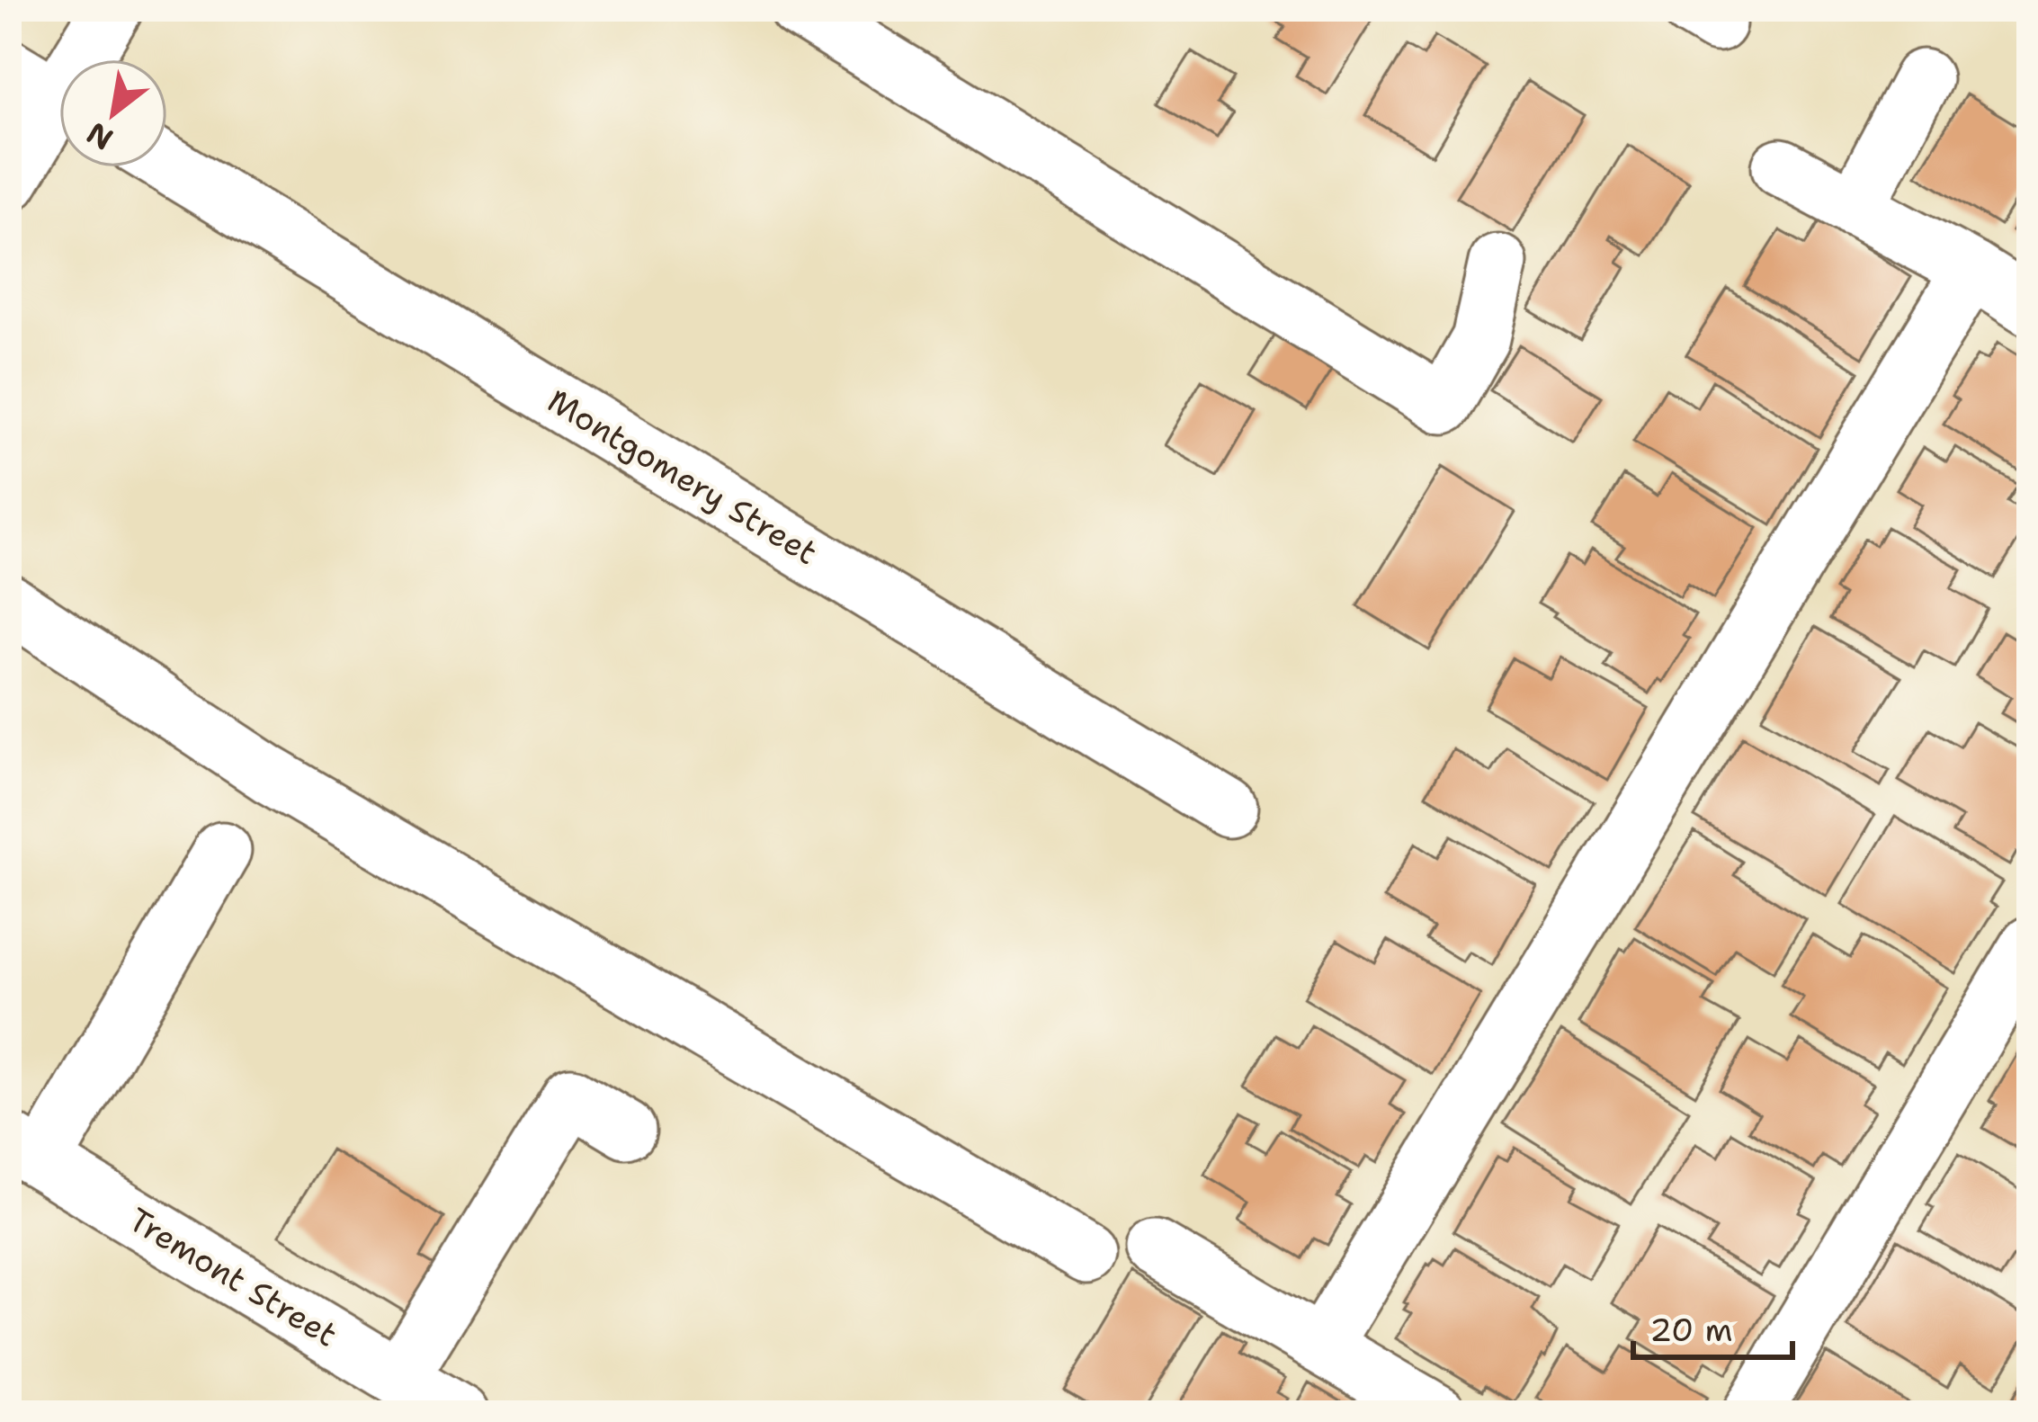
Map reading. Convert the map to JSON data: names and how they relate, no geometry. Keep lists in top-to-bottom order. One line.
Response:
{"streets":{"street":["Montgomery Street","Tremont Street"]},"scale_bar":"20 m","north":"bottom left"}
